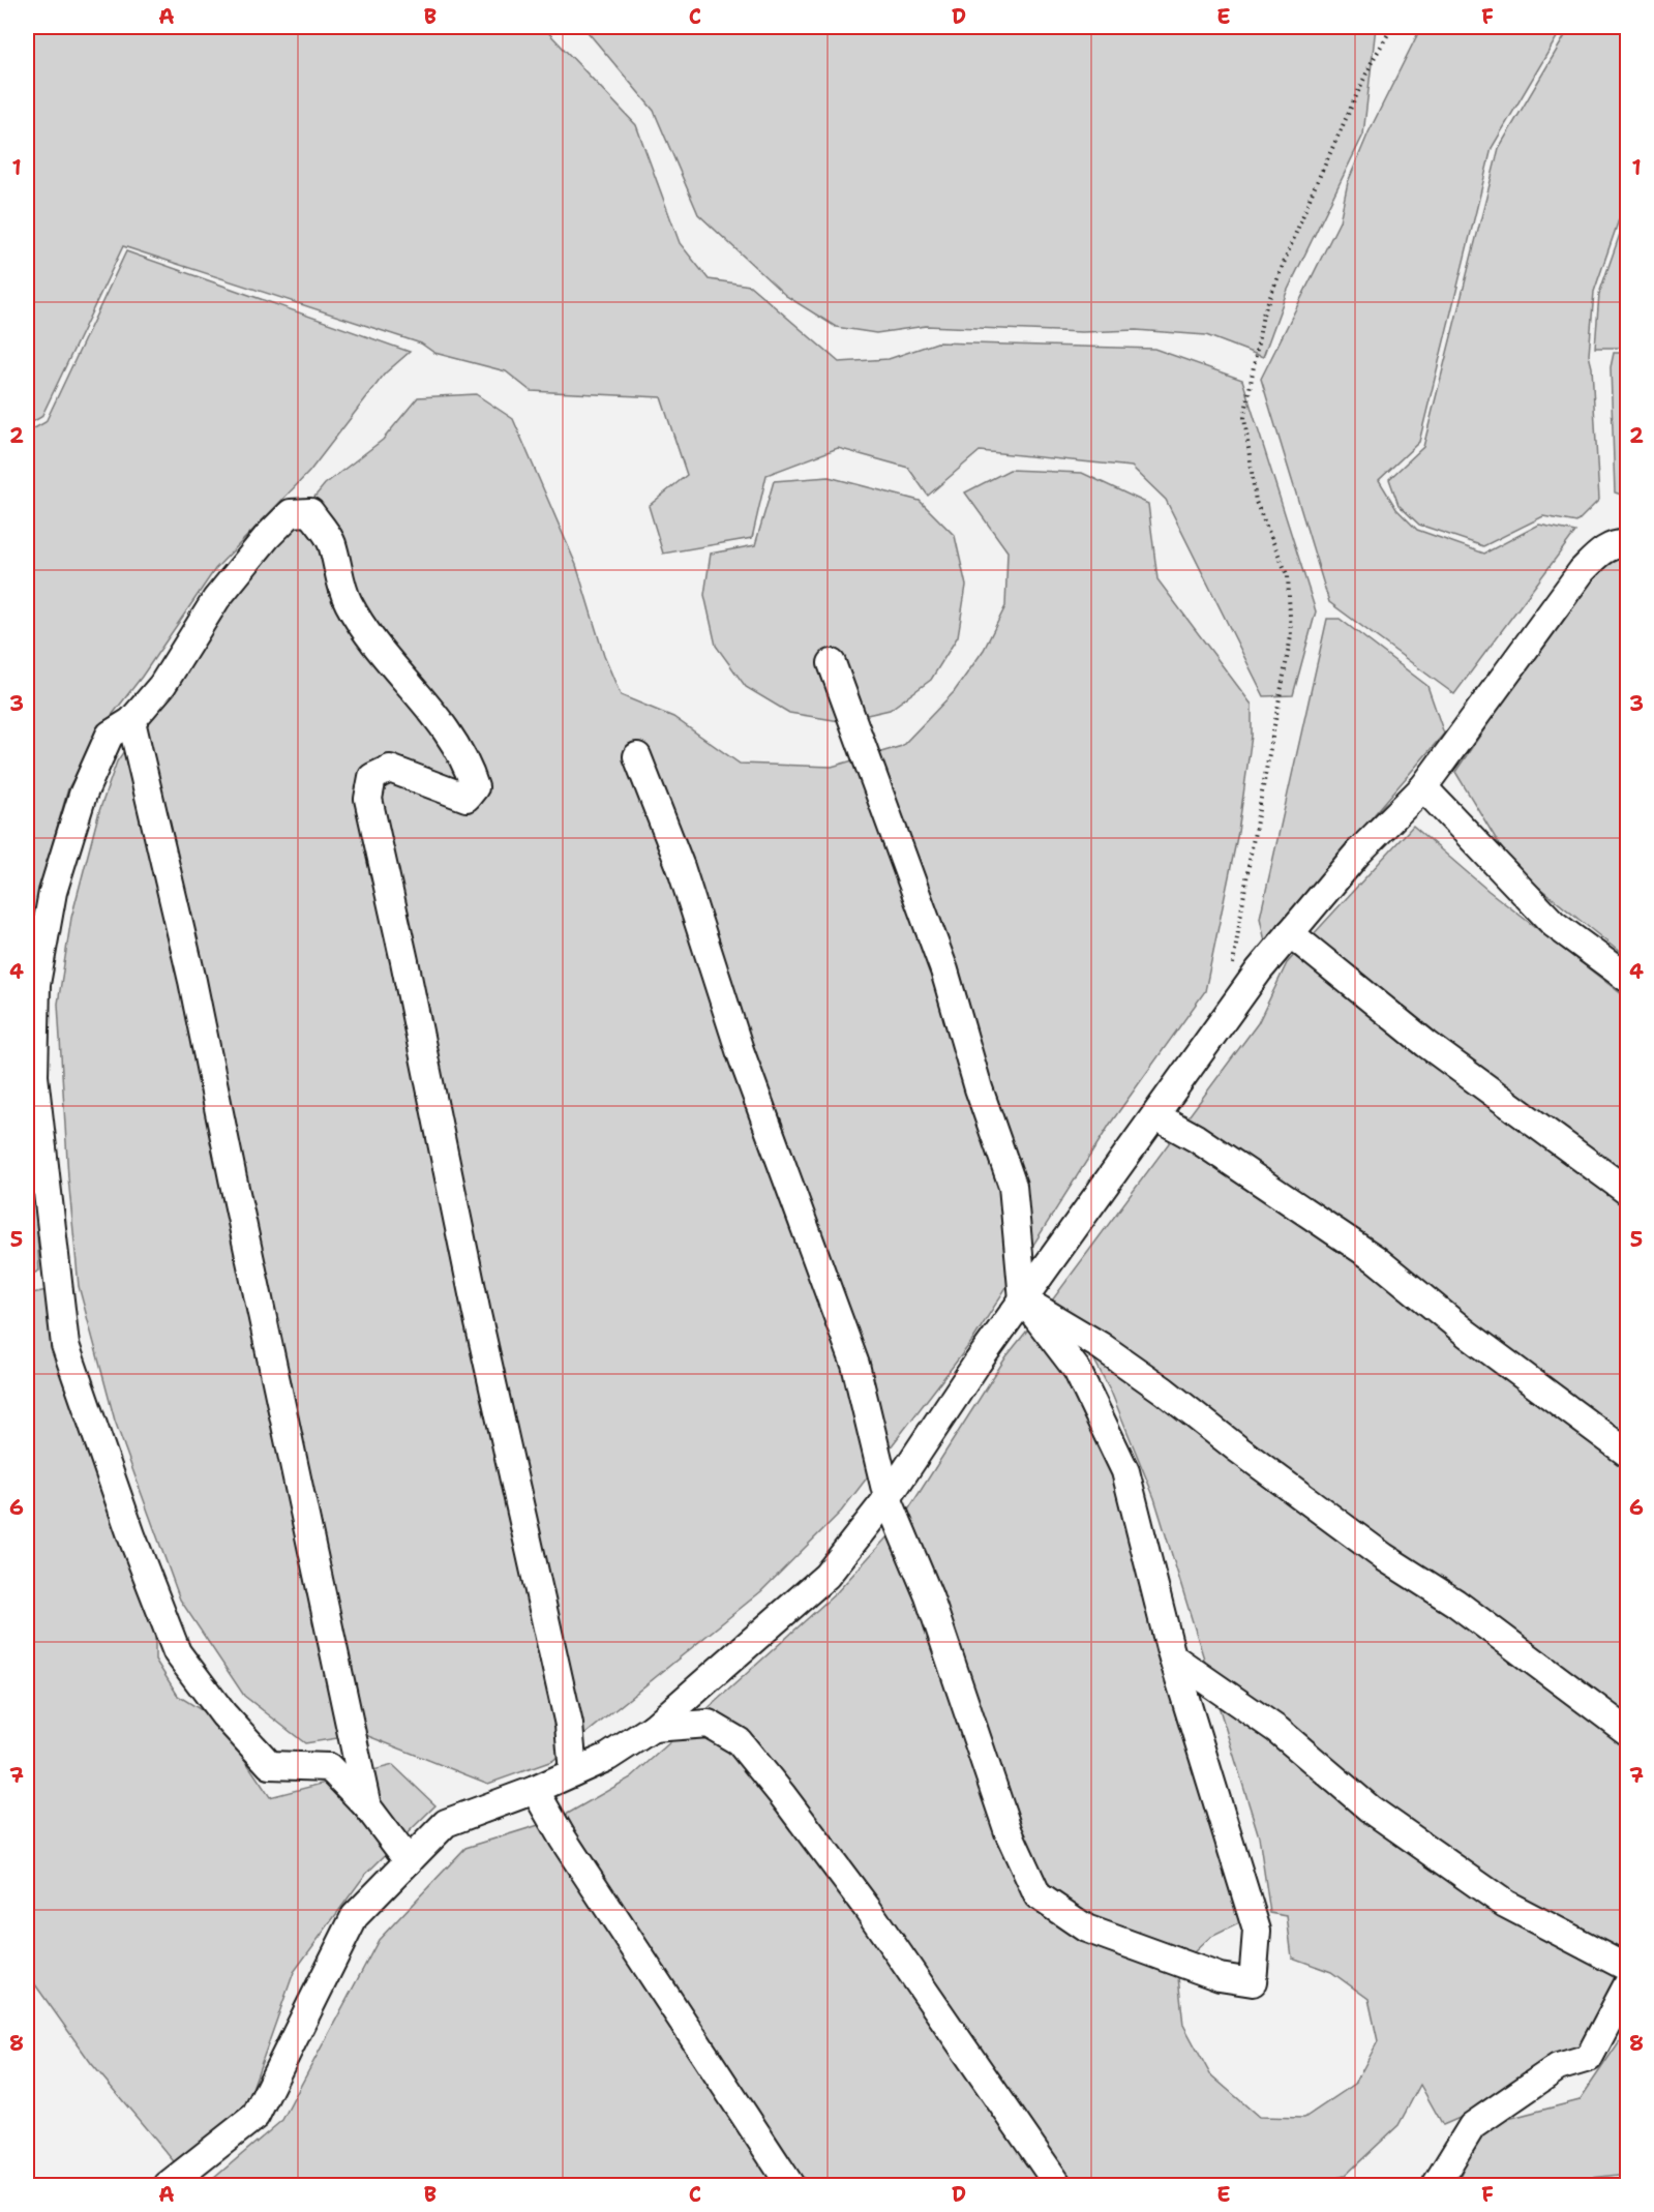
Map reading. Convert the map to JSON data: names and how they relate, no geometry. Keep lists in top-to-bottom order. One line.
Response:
{"grid":{"columns":["A","B","C","D","E","F"],"rows":["1","2","3","4","5","6","7","8"]}}
